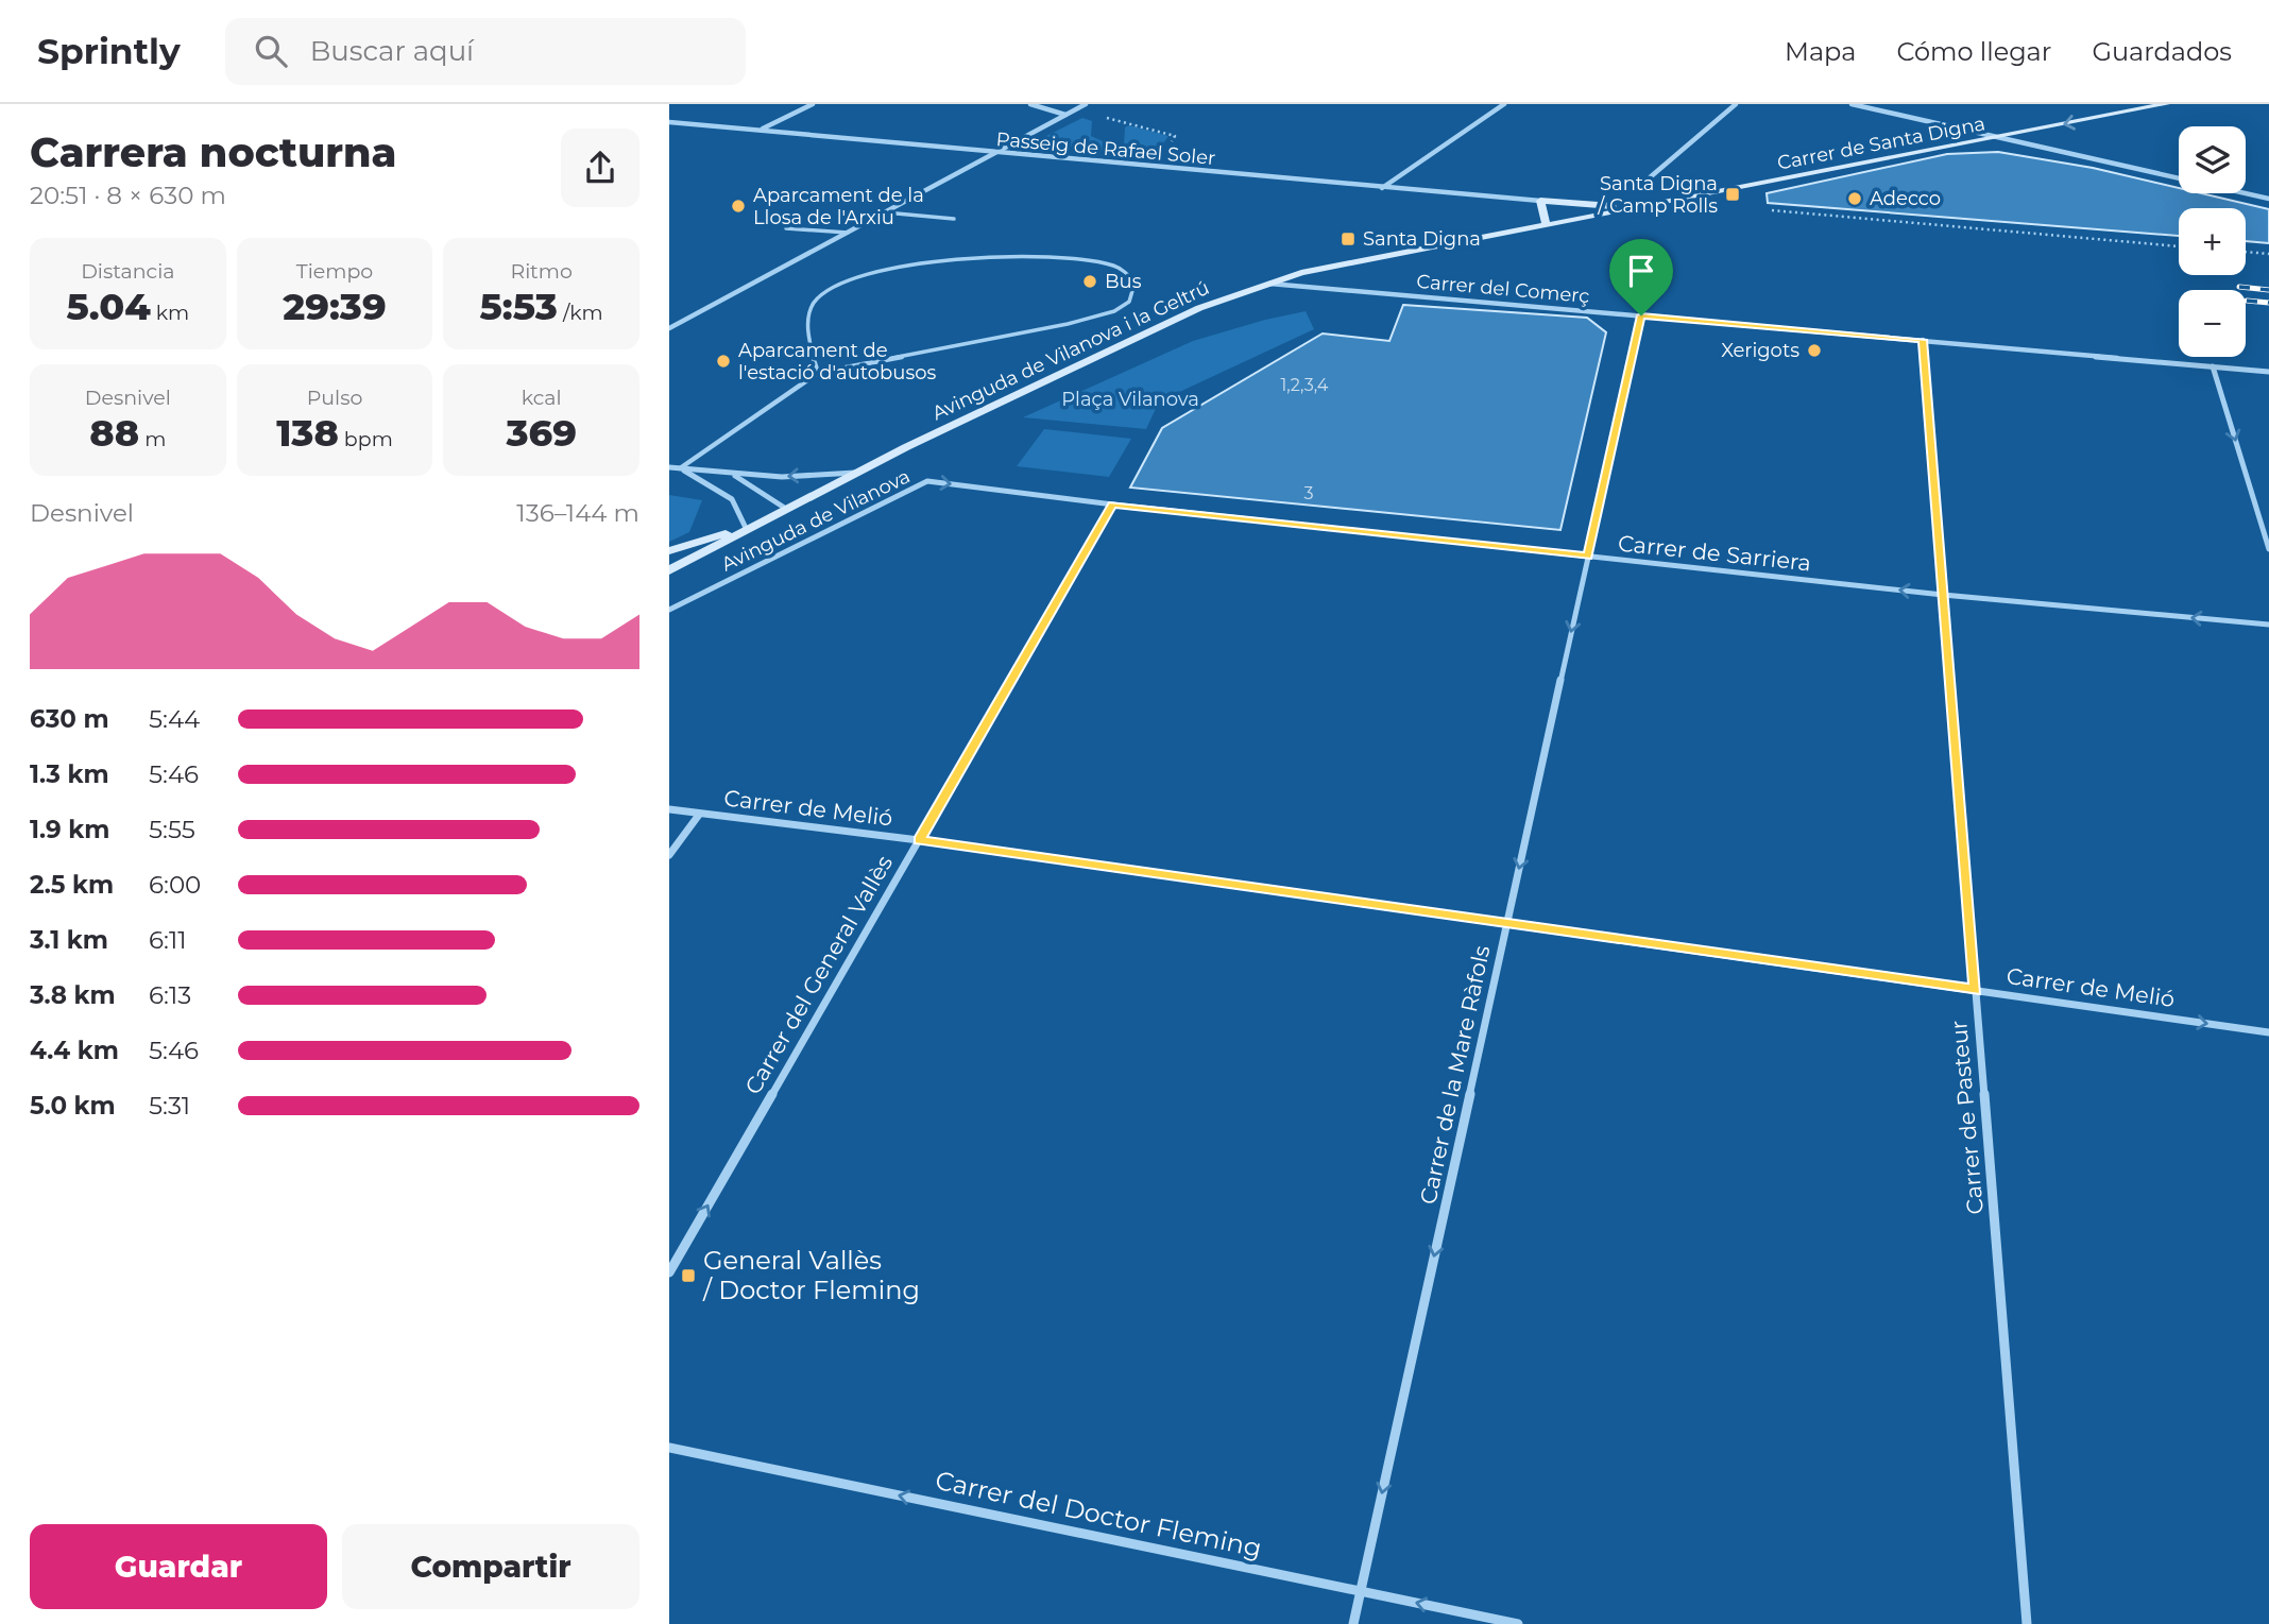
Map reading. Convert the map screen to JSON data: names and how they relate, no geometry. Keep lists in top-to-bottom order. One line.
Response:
{"streets":{"street":["Carrer de Santa Digna","Passeig de Rafael Soler","Carrer del Comerç","Avinguda de Vilanova i la Geltrú","Avinguda de Vilanova","Carrer de Sarriera","Carrer de Melió","Carrer del General Vallès","Carrer de la Mare Ràfols","Carrer de Pasteur","Carrer del Doctor Fleming"]},"crossings":[["Carrer de Santa Digna","Avinguda de Vilanova i la Geltrú"],["Carrer del Comerç","Avinguda de Vilanova i la Geltrú"],["Carrer del Comerç","Carrer de la Mare Ràfols"],["Carrer del Comerç","Carrer de Pasteur"],["Avinguda de Vilanova","Carrer de Sarriera"],["Avinguda de Vilanova","Carrer del General Vallès"],["Carrer de Sarriera","Carrer del General Vallès"],["Carrer de Sarriera","Carrer de la Mare Ràfols"],["Carrer de Sarriera","Carrer de Pasteur"],["Carrer de Melió","Carrer del General Vallès"],["Carrer de Melió","Carrer de la Mare Ràfols"],["Carrer de Melió","Carrer de Pasteur"],["Carrer de la Mare Ràfols","Carrer del Doctor Fleming"]],"one_way":["Avinguda de Vilanova","Carrer de Sarriera","Carrer del General Vallès","Carrer de la Mare Ràfols","Carrer del Doctor Fleming"],"parks":["Plaça Vilanova"],"places":{"transit":["Santa Digna / Camp Rolls","Santa Digna","General Vallès / Doctor Fleming"],"other":["Adecco","Aparcament de la Llosa de l'Arxiu","Bus","Xerigots","Aparcament de l'estació d'autobusos"]},"house_numbers":["1,2,3,4","3"],"page":{"header":"Sprintly","search":"Buscar aquí","nav":["Mapa","Cómo llegar","Guardados"],"heading":["Carrera nocturna","20:51 · 8 × 630 m"],"map_buttons":["+","−"],"stats":[["Distancia","5.04 km"],["Tiempo","29:39"],["Ritmo","5:53 /km"],["Desnivel","88 m"],["Pulso","138 bpm"],["kcal","369"]],"chart":["Desnivel","136–144 m"],"list":[{"name":"630 m","note":"5:44"},{"name":"1.3 km","note":"5:46"},{"name":"1.9 km","note":"5:55"},{"name":"2.5 km","note":"6:00"},{"name":"3.1 km","note":"6:11"},{"name":"3.8 km","note":"6:13"},{"name":"4.4 km","note":"5:46"},{"name":"5.0 km","note":"5:31"}],"buttons":["Guardar","Compartir"]}}
